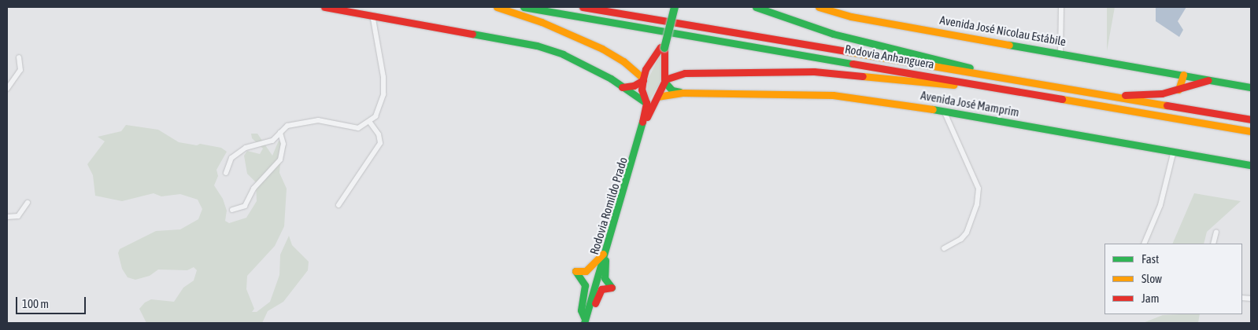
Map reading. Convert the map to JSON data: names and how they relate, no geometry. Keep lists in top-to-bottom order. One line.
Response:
{"streets":{"main road":["Avenida José Nicolau Estábile","Rodovia Anhanguera","Avenida José Mamprim","Rodovia Romildo Prado"]},"crossings":[["Avenida José Mamprim","Rodovia Romildo Prado"]],"legend":["Fast","Slow","Jam"],"scale_bar":"100 m"}
